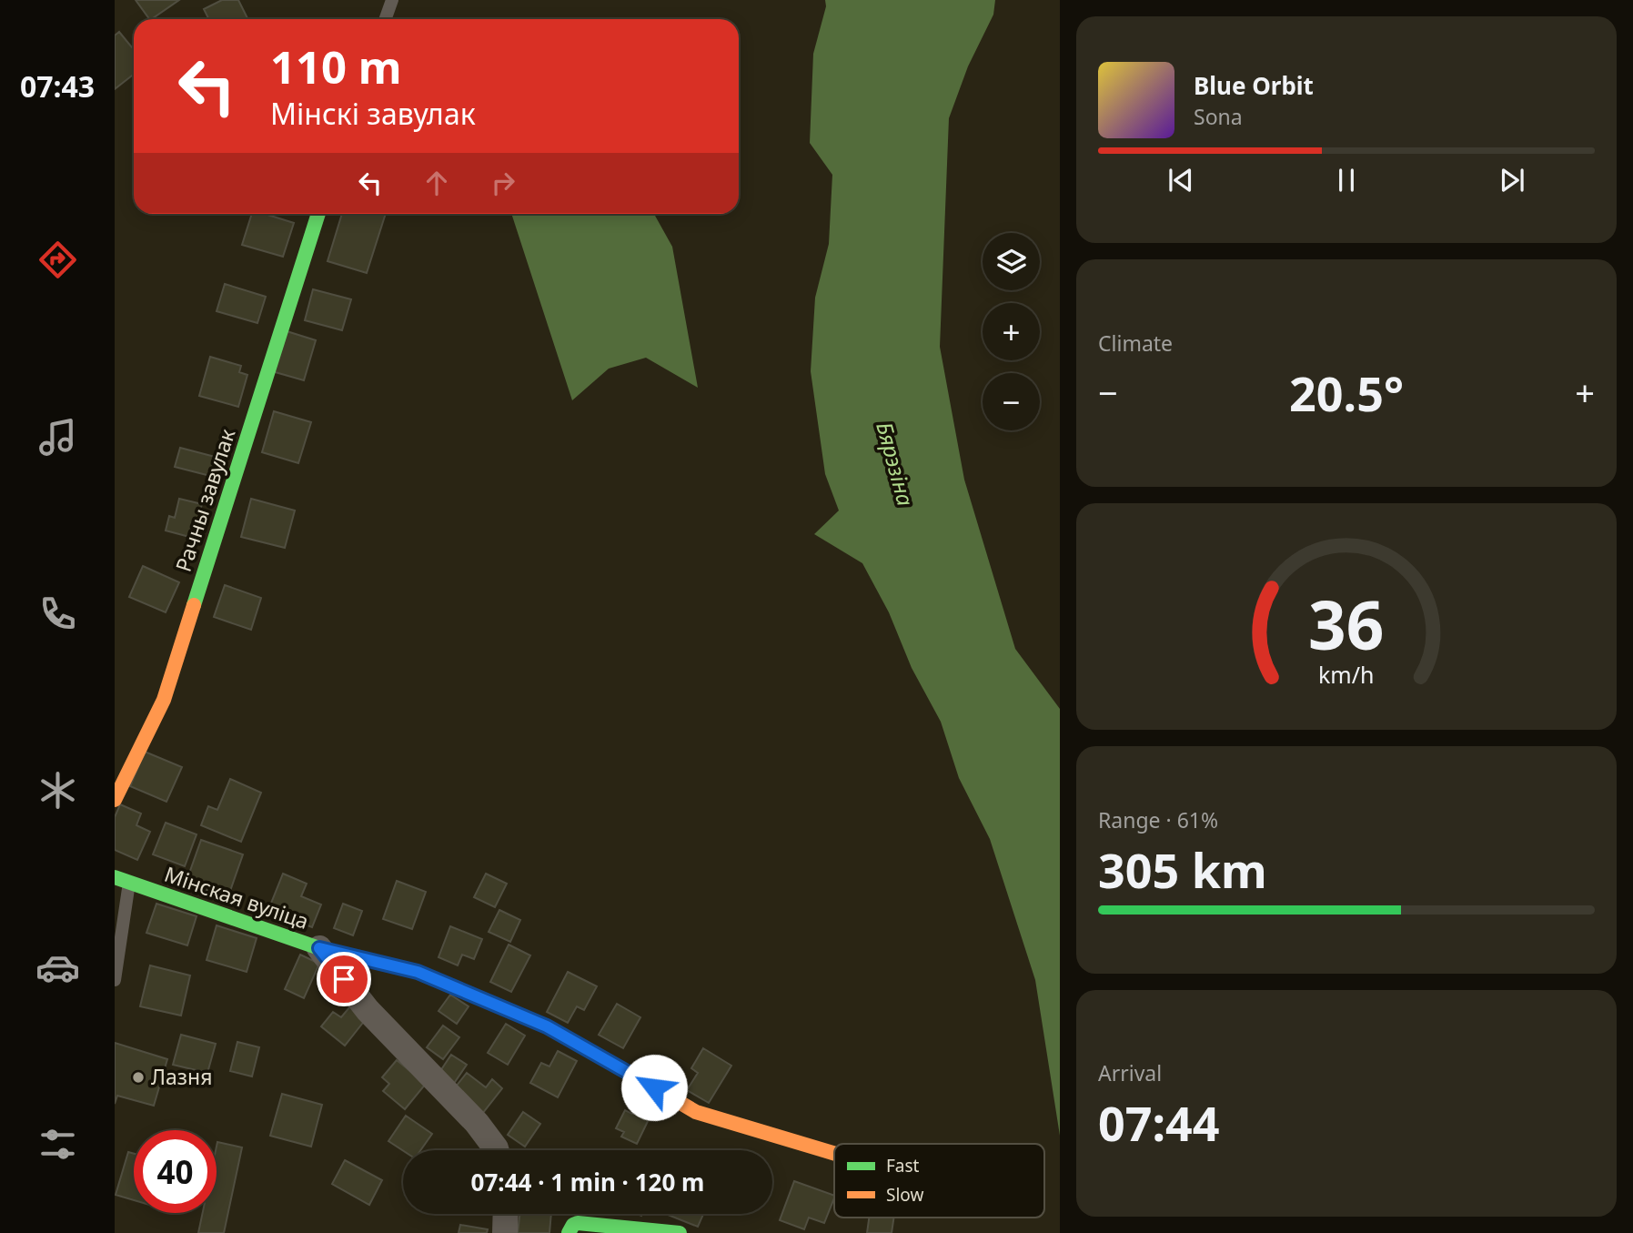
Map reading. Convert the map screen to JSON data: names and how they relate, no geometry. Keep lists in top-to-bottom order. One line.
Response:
{"streets":{"street":["Рачны завулак","Мінская вуліца"]},"water":["Бярэзіна"],"places":["Лазня"],"legend":["Fast","Slow"],"page":{"tabs":"07:43","turn":["110 m","Мінскі завулак"],"song":["Blue Orbit","Sona"],"map_buttons":["+","−"],"tile":["Climate",["Range · 61%","305 km"],["Arrival","07:44"]],"heat":["−","20.5°","+"],"limit":"40","trip":"07:44 · 1 min · 120 m","gauge":["36","km/h"]}}
